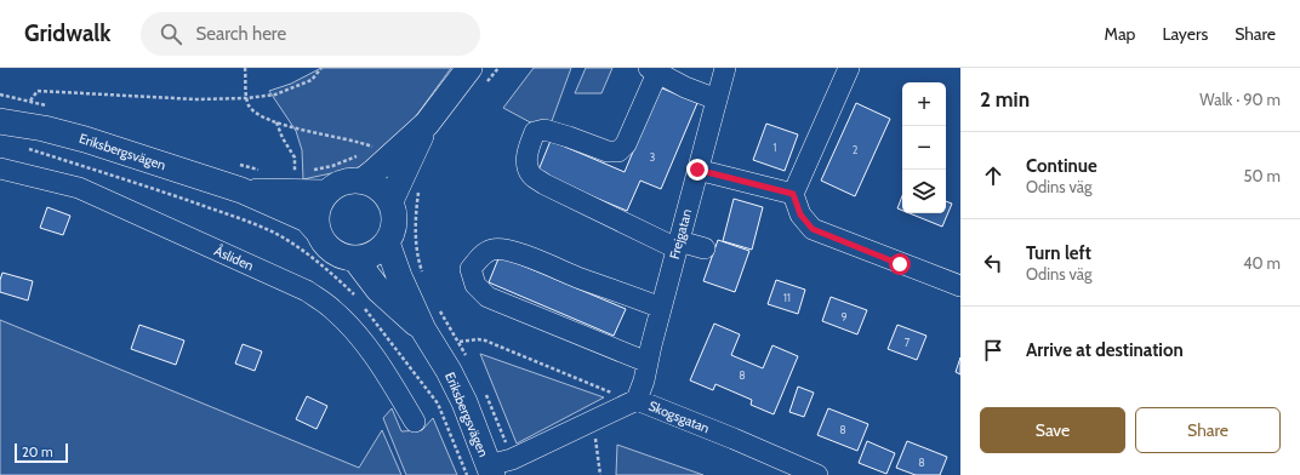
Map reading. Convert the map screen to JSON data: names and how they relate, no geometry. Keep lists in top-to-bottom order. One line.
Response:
{"streets":{"main road":["Eriksbergsvägen"],"street":["Frejgatan","Åsliden","Skogsgatan"]},"crossings":[["Eriksbergsvägen","Skogsgatan"],["Frejgatan","Skogsgatan"]],"house_numbers":["1","2","3","11","9","7","8","8","8"],"scale_bar":"20 m","page":{"header":"Gridwalk","search":"Search here","nav":["Map","Layers","Share"],"heading":["2 min","Walk · 90 m"],"map_buttons":["+","−"],"list":[["Continue","Odins väg","50 m"],["Turn left","Odins väg","40 m"],"Arrive at destination"],"buttons":["Save","Share"],"scale":"20 m"}}
